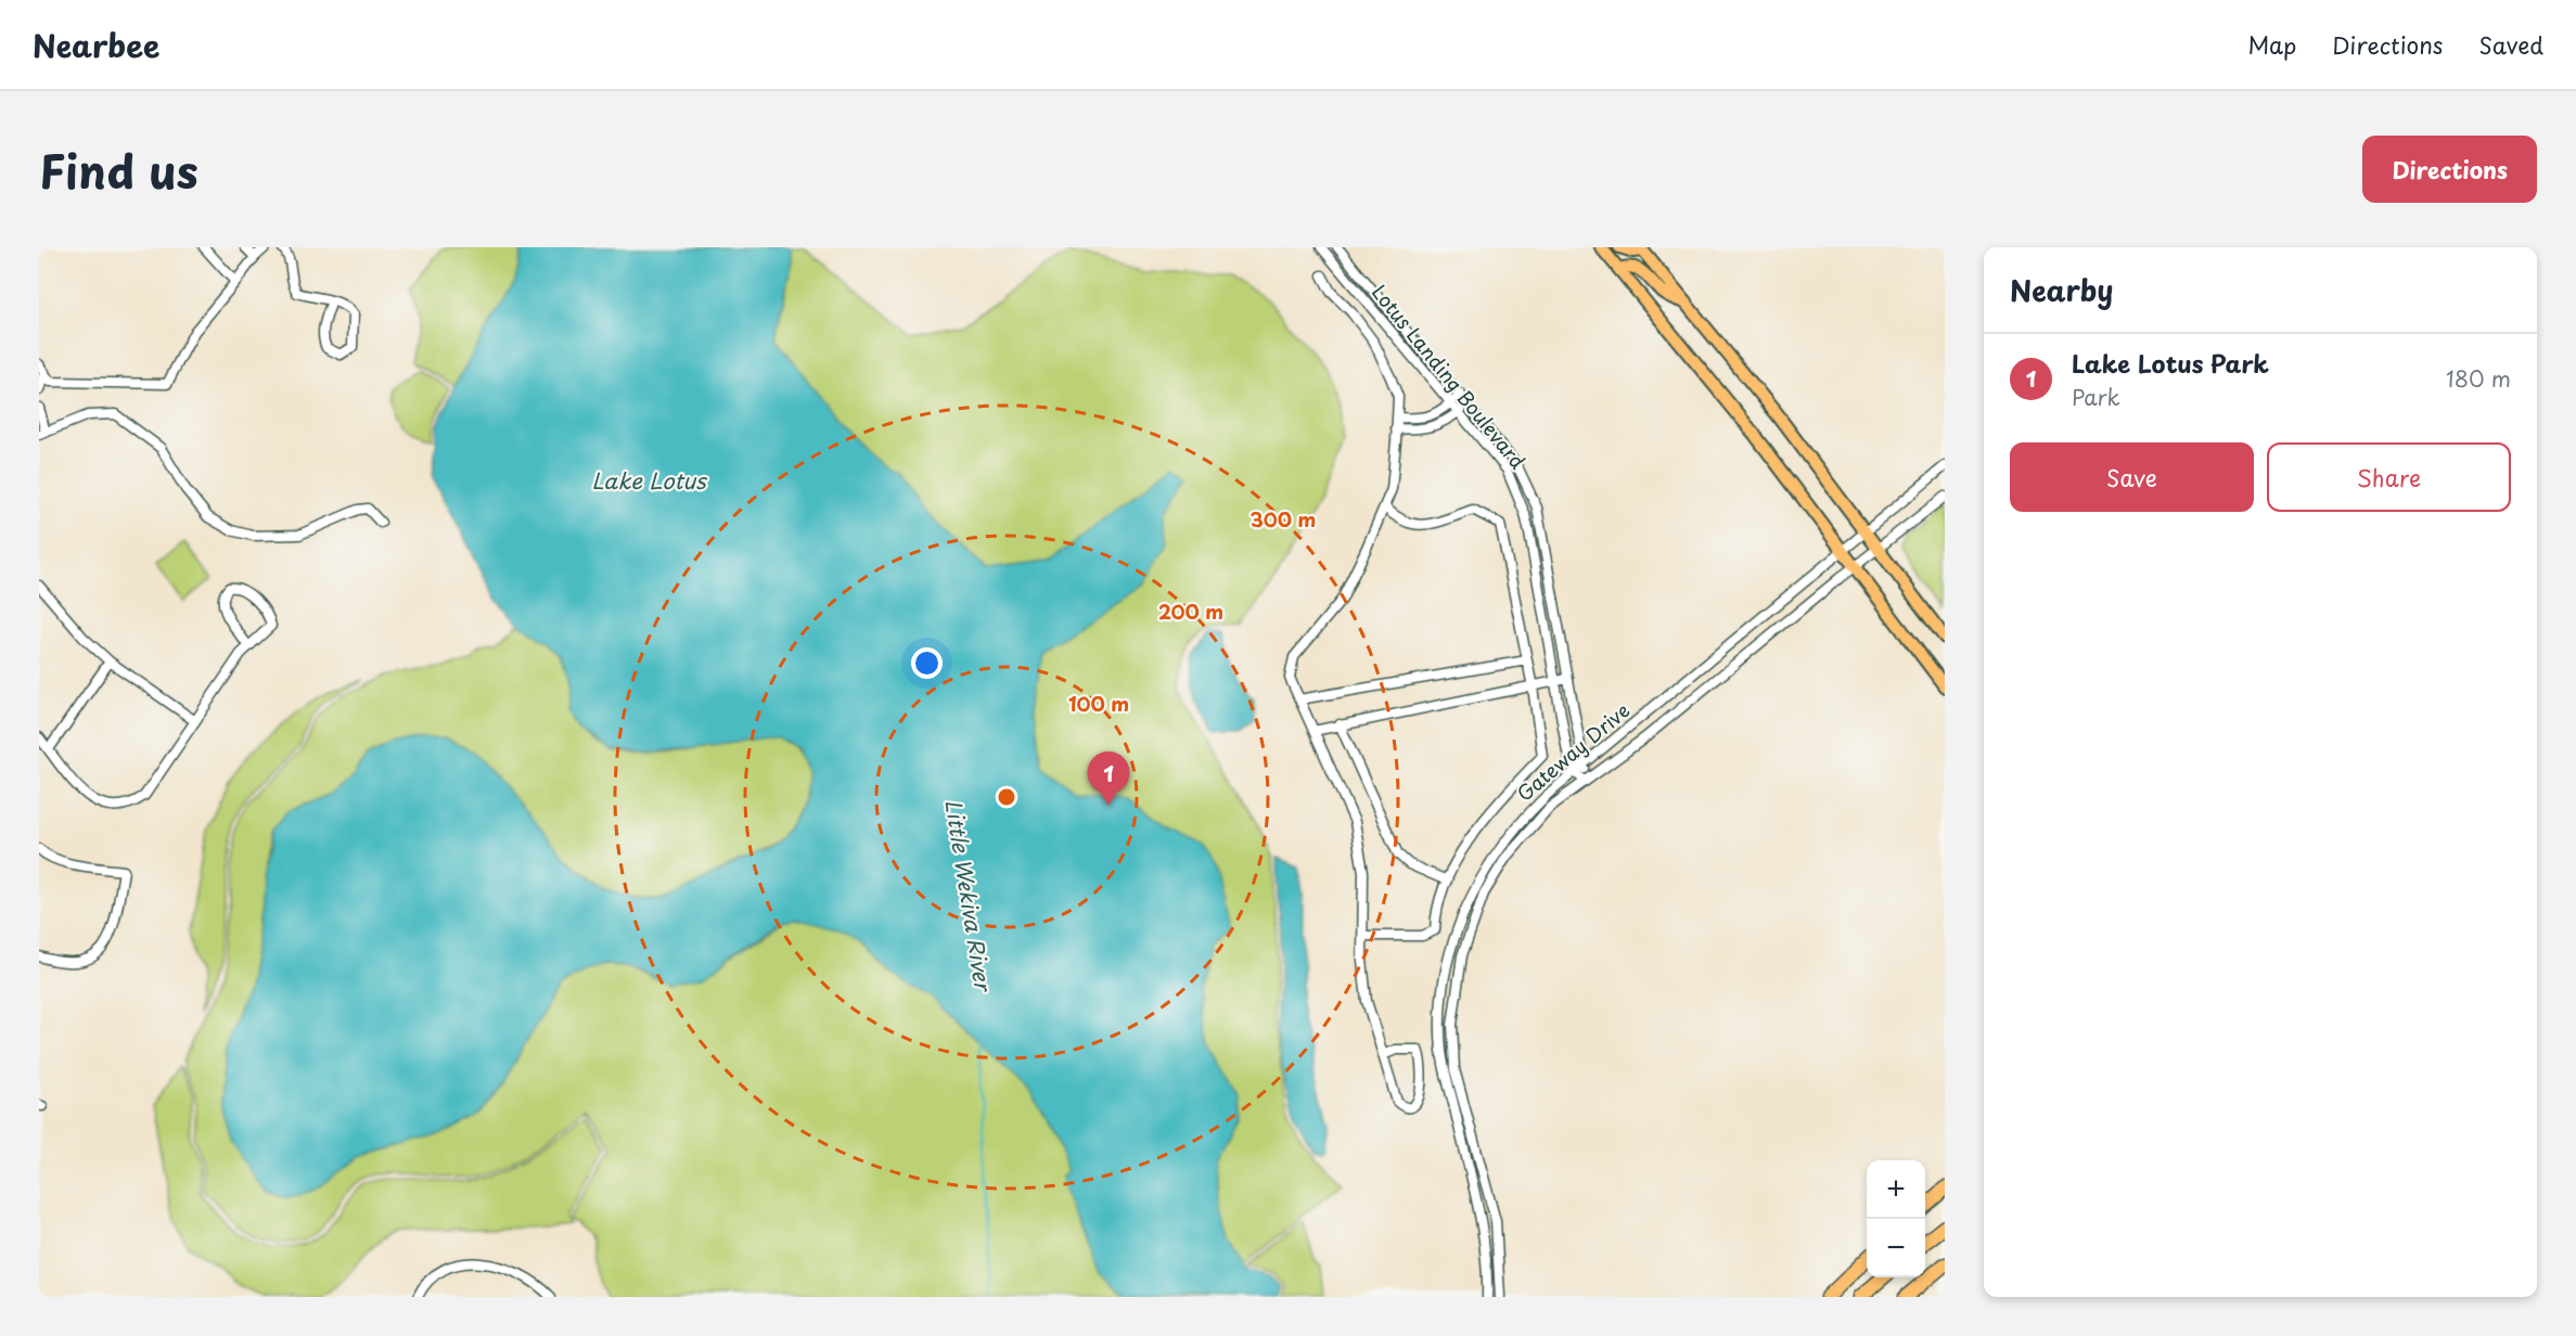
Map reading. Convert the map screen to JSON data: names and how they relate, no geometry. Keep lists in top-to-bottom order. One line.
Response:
{"streets":{"street":["Lotus Landing Boulevard","Gateway Drive"]},"crossings":[["Lotus Landing Boulevard","Gateway Drive"]],"water":["Lake Lotus","Little Wekiva River"],"page":{"header":"Nearbee","nav":["Map","Directions","Saved"],"title":"Find us","buttons":["Directions",["Save","Share"]],"heading":"Nearby","list":[{"mark":"1","name":"Lake Lotus Park","note":"Park","value":"180 m"}],"pins":"1","map_buttons":["+","−"]},"rings":["300 m","200 m","100 m"]}
